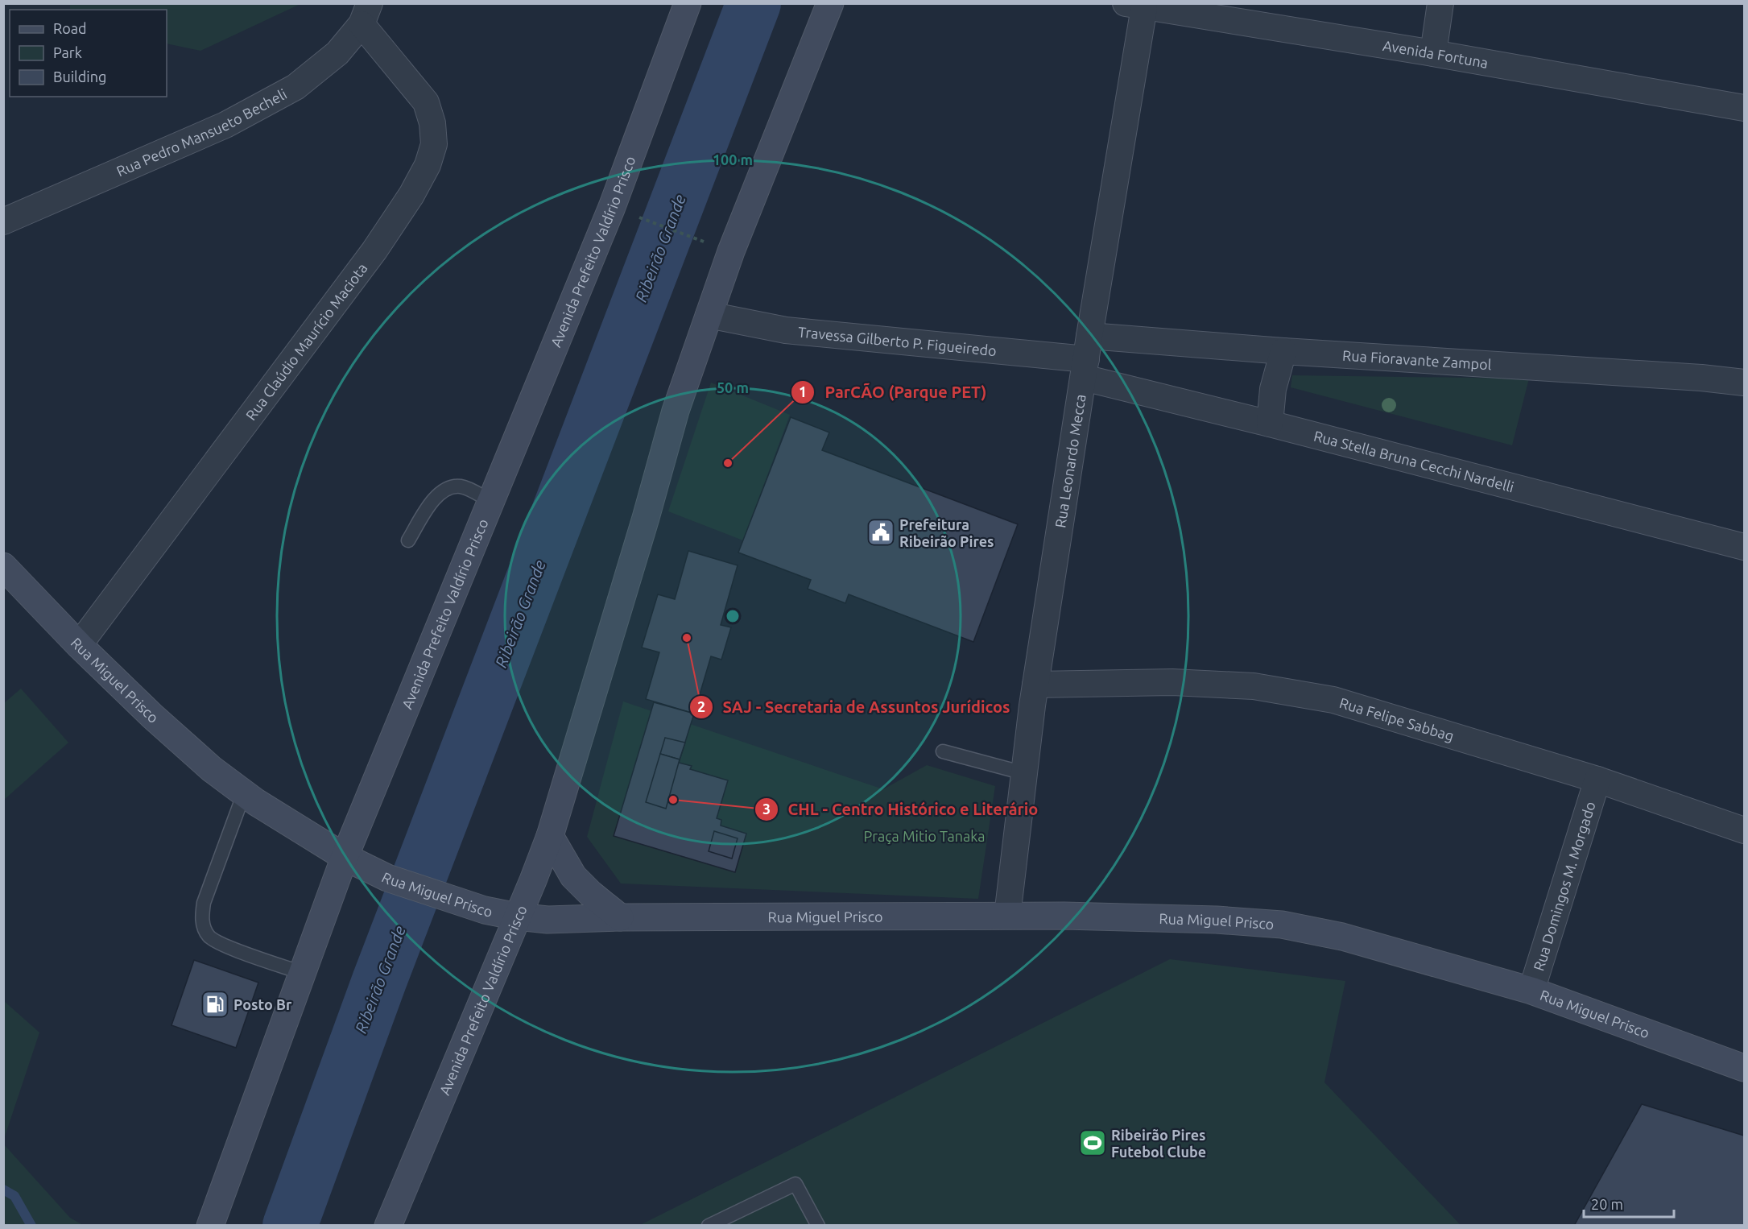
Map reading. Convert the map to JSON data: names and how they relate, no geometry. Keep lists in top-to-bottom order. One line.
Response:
{"streets":{"main road":["Avenida Prefeito Valdírio Prisco","Rua Miguel Prisco"],"street":["Avenida Fortuna","Rua Pedro Mansueto Becheli","Rua Claúdio Maurício Maciota","Travessa Gilberto P. Figueiredo","Rua Fioravante Zampol","Rua Leonardo Mecca","Rua Stella Bruna Cecchi Nardelli","Rua Felipe Sabbag","Rua Domingos M. Morgado"]},"crossings":[["Avenida Fortuna","Rua Leonardo Mecca"],["Rua Pedro Mansueto Becheli","Rua Claúdio Maurício Maciota"],["Avenida Prefeito Valdírio Prisco","Travessa Gilberto P. Figueiredo"],["Avenida Prefeito Valdírio Prisco","Rua Miguel Prisco"],["Rua Claúdio Maurício Maciota","Rua Miguel Prisco"],["Travessa Gilberto P. Figueiredo","Rua Fioravante Zampol"],["Travessa Gilberto P. Figueiredo","Rua Leonardo Mecca"],["Travessa Gilberto P. Figueiredo","Rua Stella Bruna Cecchi Nardelli"],["Rua Fioravante Zampol","Rua Leonardo Mecca"],["Rua Fioravante Zampol","Rua Stella Bruna Cecchi Nardelli"],["Rua Leonardo Mecca","Rua Stella Bruna Cecchi Nardelli"],["Rua Leonardo Mecca","Rua Miguel Prisco"],["Rua Leonardo Mecca","Rua Felipe Sabbag"],["Rua Miguel Prisco","Rua Domingos M. Morgado"],["Rua Felipe Sabbag","Rua Domingos M. Morgado"]],"water":["Ribeirão Grande"],"parks":["Praça Mitio Tanaka"],"places":{"other":["ParCÃO (Parque PET)","SAJ - Secretaria de Assuntos Jurídicos","CHL - Centro Histórico e Literário"],"public building":["Prefeitura Ribeirão Pires"],"fuel station":["Posto Br"],"sports":["Ribeirão Pires Futebol Clube"]},"legend":["Road","Park","Building"],"scale_bar":"20 m","rings":["100 m","50 m"]}
